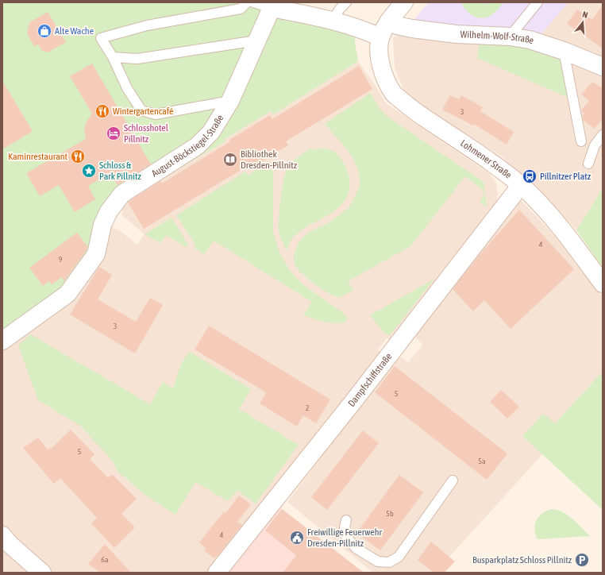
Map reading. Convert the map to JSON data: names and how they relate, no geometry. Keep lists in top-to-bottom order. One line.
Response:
{"streets":{"street":["Wilhelm-Wolf-Straße","August-Böckstiegel-Straße","Lohmener Straße","Dampfschiffstraße"]},"crossings":[["Lohmener Straße","Dampfschiffstraße"]],"places":{"shop":["Alte Wache"],"restaurant":["Wintergartencafé","Kaminrestaurant"],"hotel":["Schlosshotel Pillnitz"],"library":["Bibliothek Dresden-Pillnitz"],"place":["Schloss & Park Pillnitz"],"bus stop":["Pillnitzer Platz"],"public building":["Freiwillige Feuerwehr Dresden-Pillnitz"],"parking":["Busparkplatz Schloss Pillnitz"]},"house_numbers":["3","4","9","3","5","2","5","5a","5b","4","6a"],"north":"top"}
